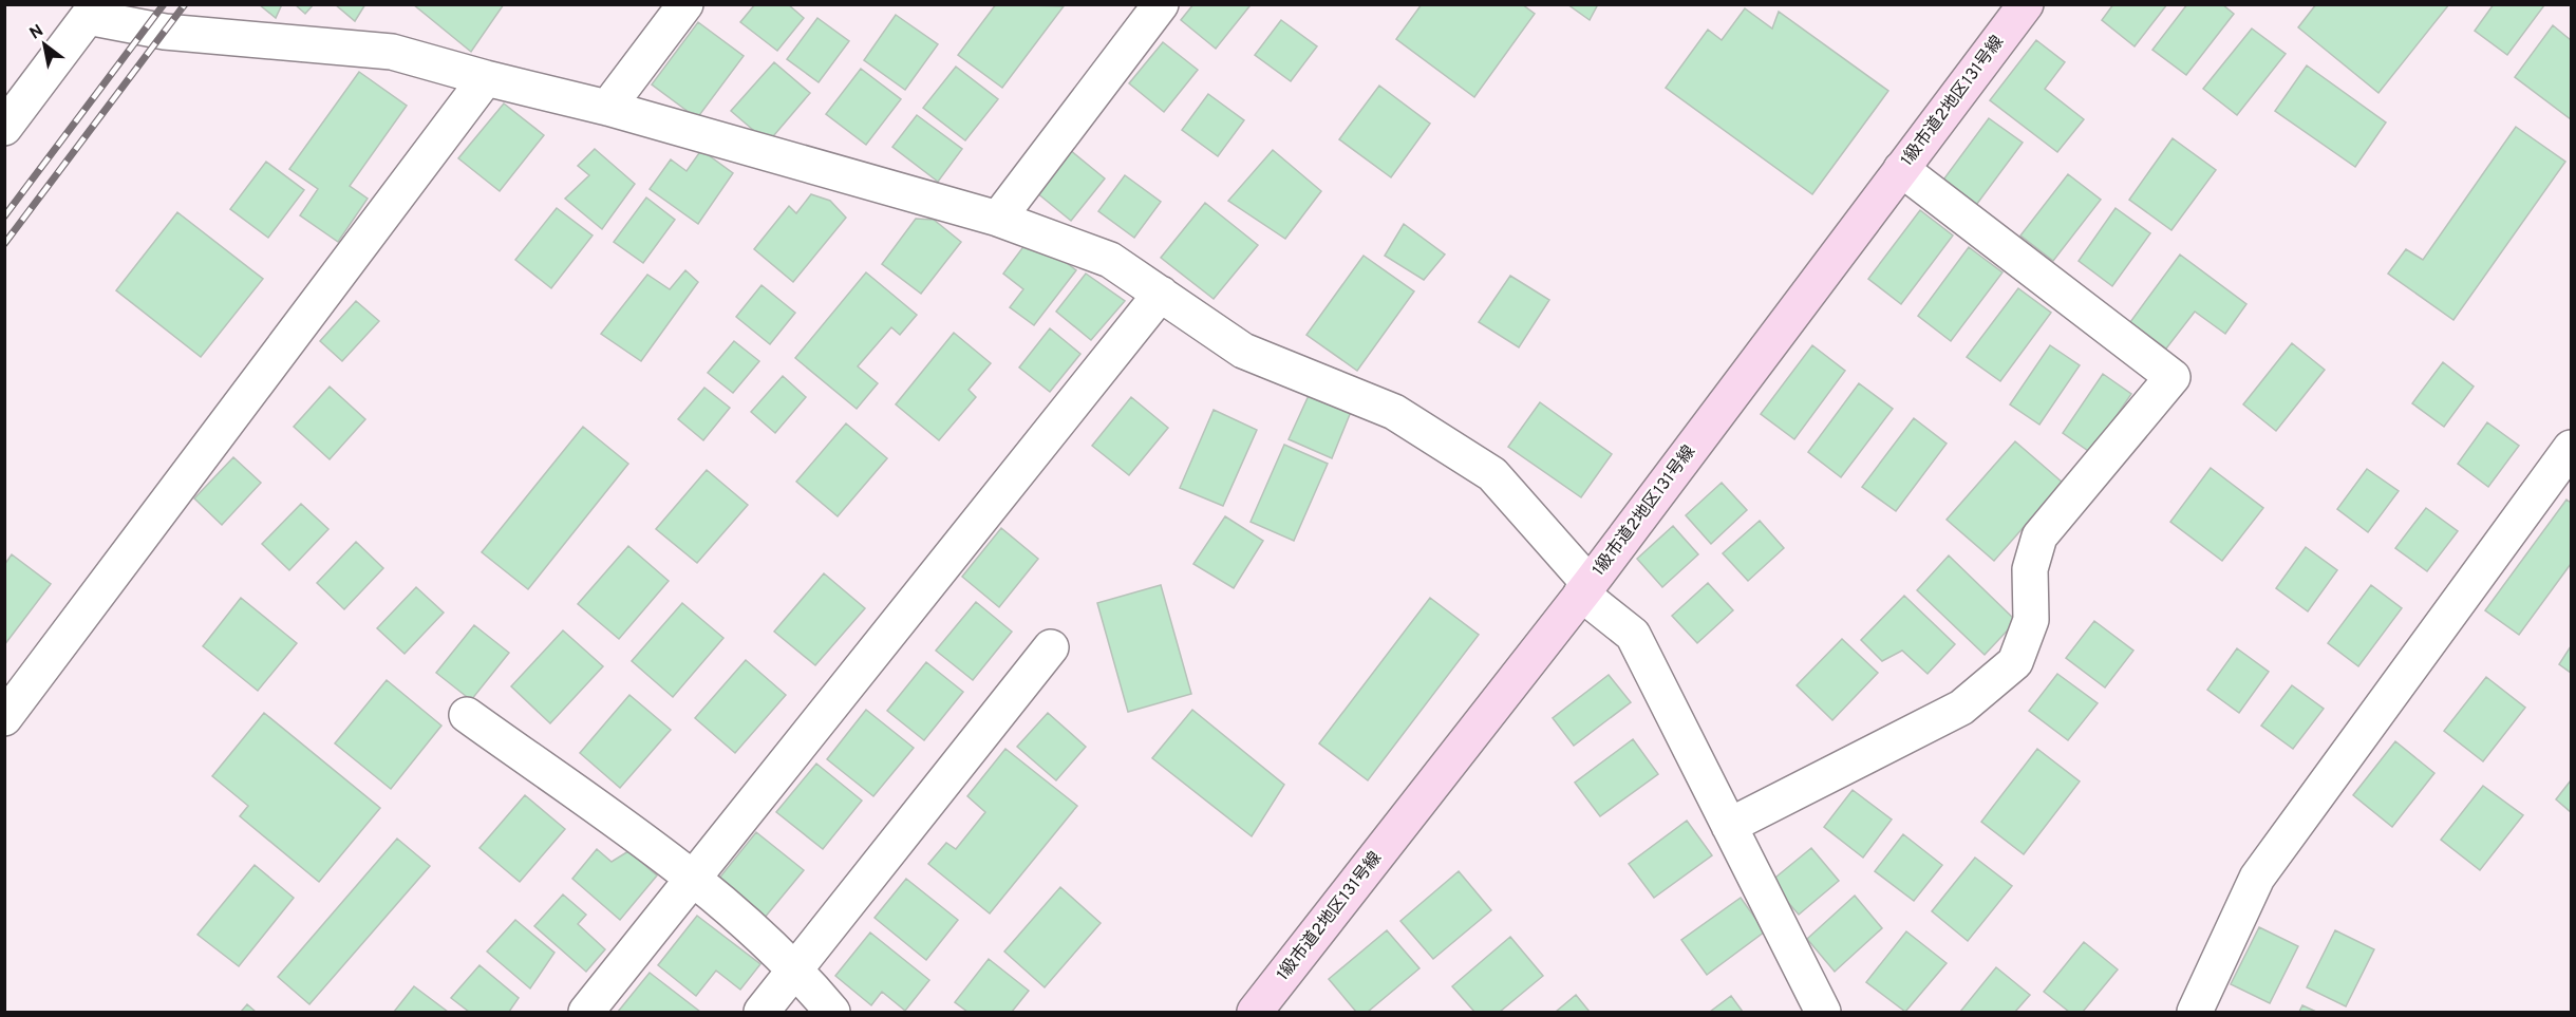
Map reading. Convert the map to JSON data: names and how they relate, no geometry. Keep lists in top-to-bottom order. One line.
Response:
{"streets":{"street":["1級市道2地区131号線"]},"north":"top left"}
